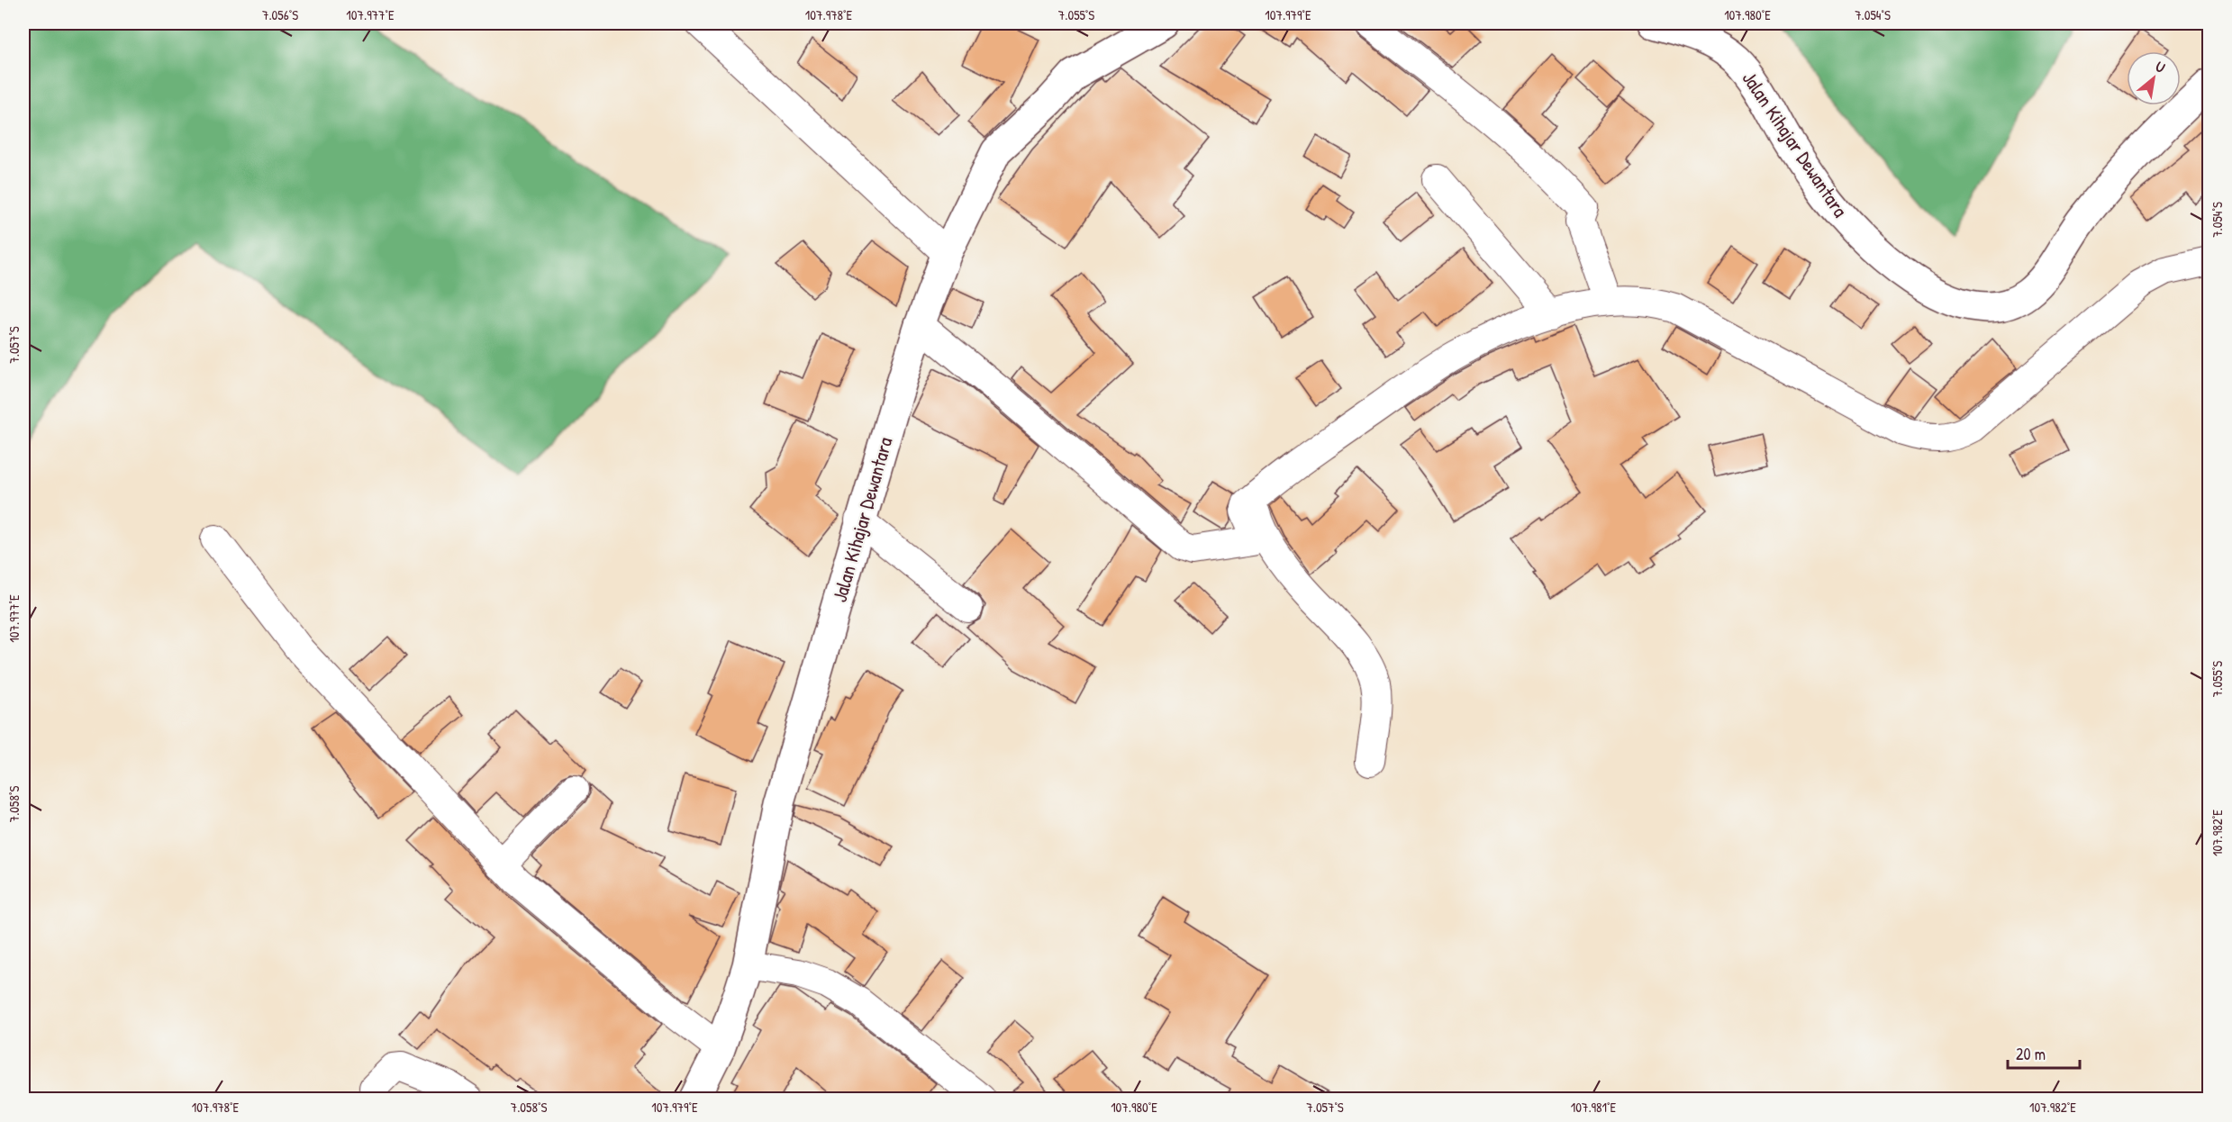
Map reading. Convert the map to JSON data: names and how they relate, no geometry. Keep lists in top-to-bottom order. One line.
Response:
{"streets":{"main road":["Jalan Kihajar Dewantara"]},"scale_bar":"20 m","north":"top right","coordinates":["7.056°S","107.977°E","107.978°E","7.055°S","107.979°E","107.980°E","7.054°S","7.057°S","7.058°S","107.982°E","107.981°E"]}
